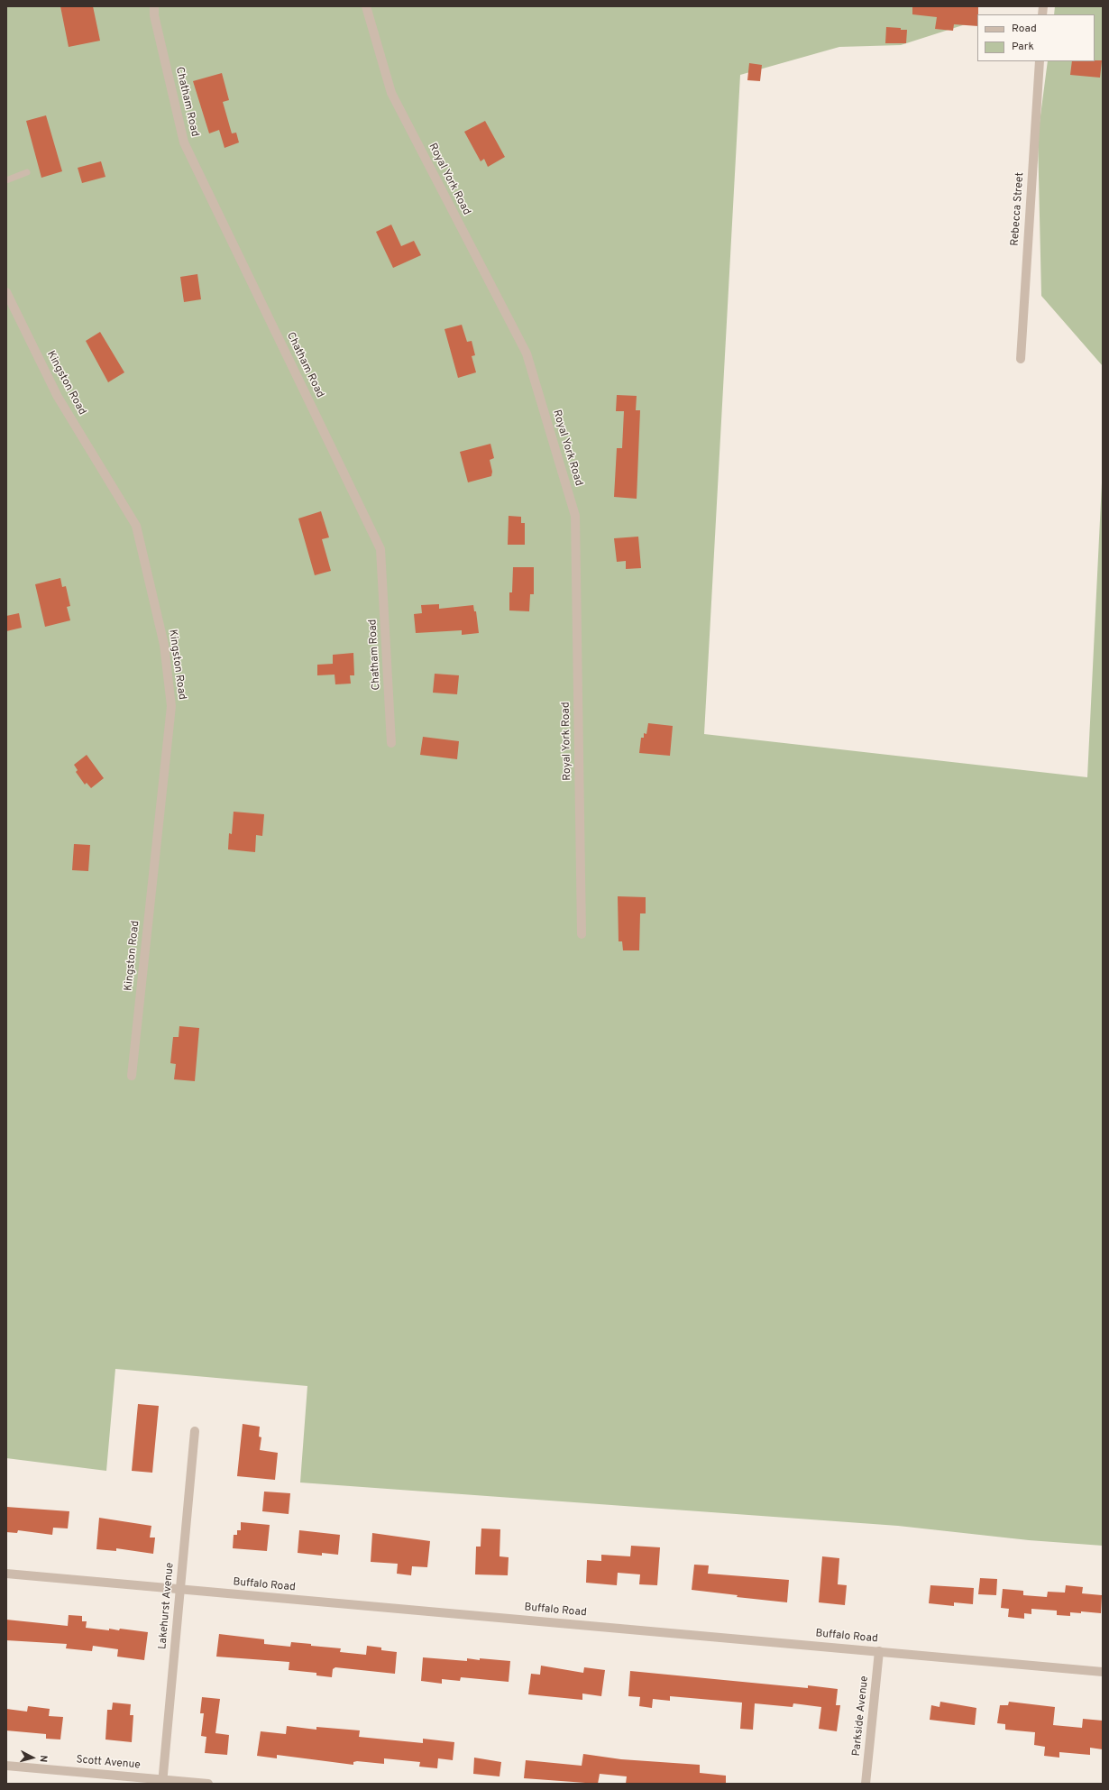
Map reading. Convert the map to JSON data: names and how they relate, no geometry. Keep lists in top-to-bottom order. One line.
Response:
{"streets":{"street":["Chatham Road","Royal York Road","Rebecca Street","Kingston Road","Buffalo Road","Lakehurst Avenue","Parkside Avenue","Scott Avenue"]},"crossings":[["Buffalo Road","Lakehurst Avenue"],["Buffalo Road","Parkside Avenue"],["Lakehurst Avenue","Scott Avenue"]],"legend":["Road","Park"],"north":"right"}
